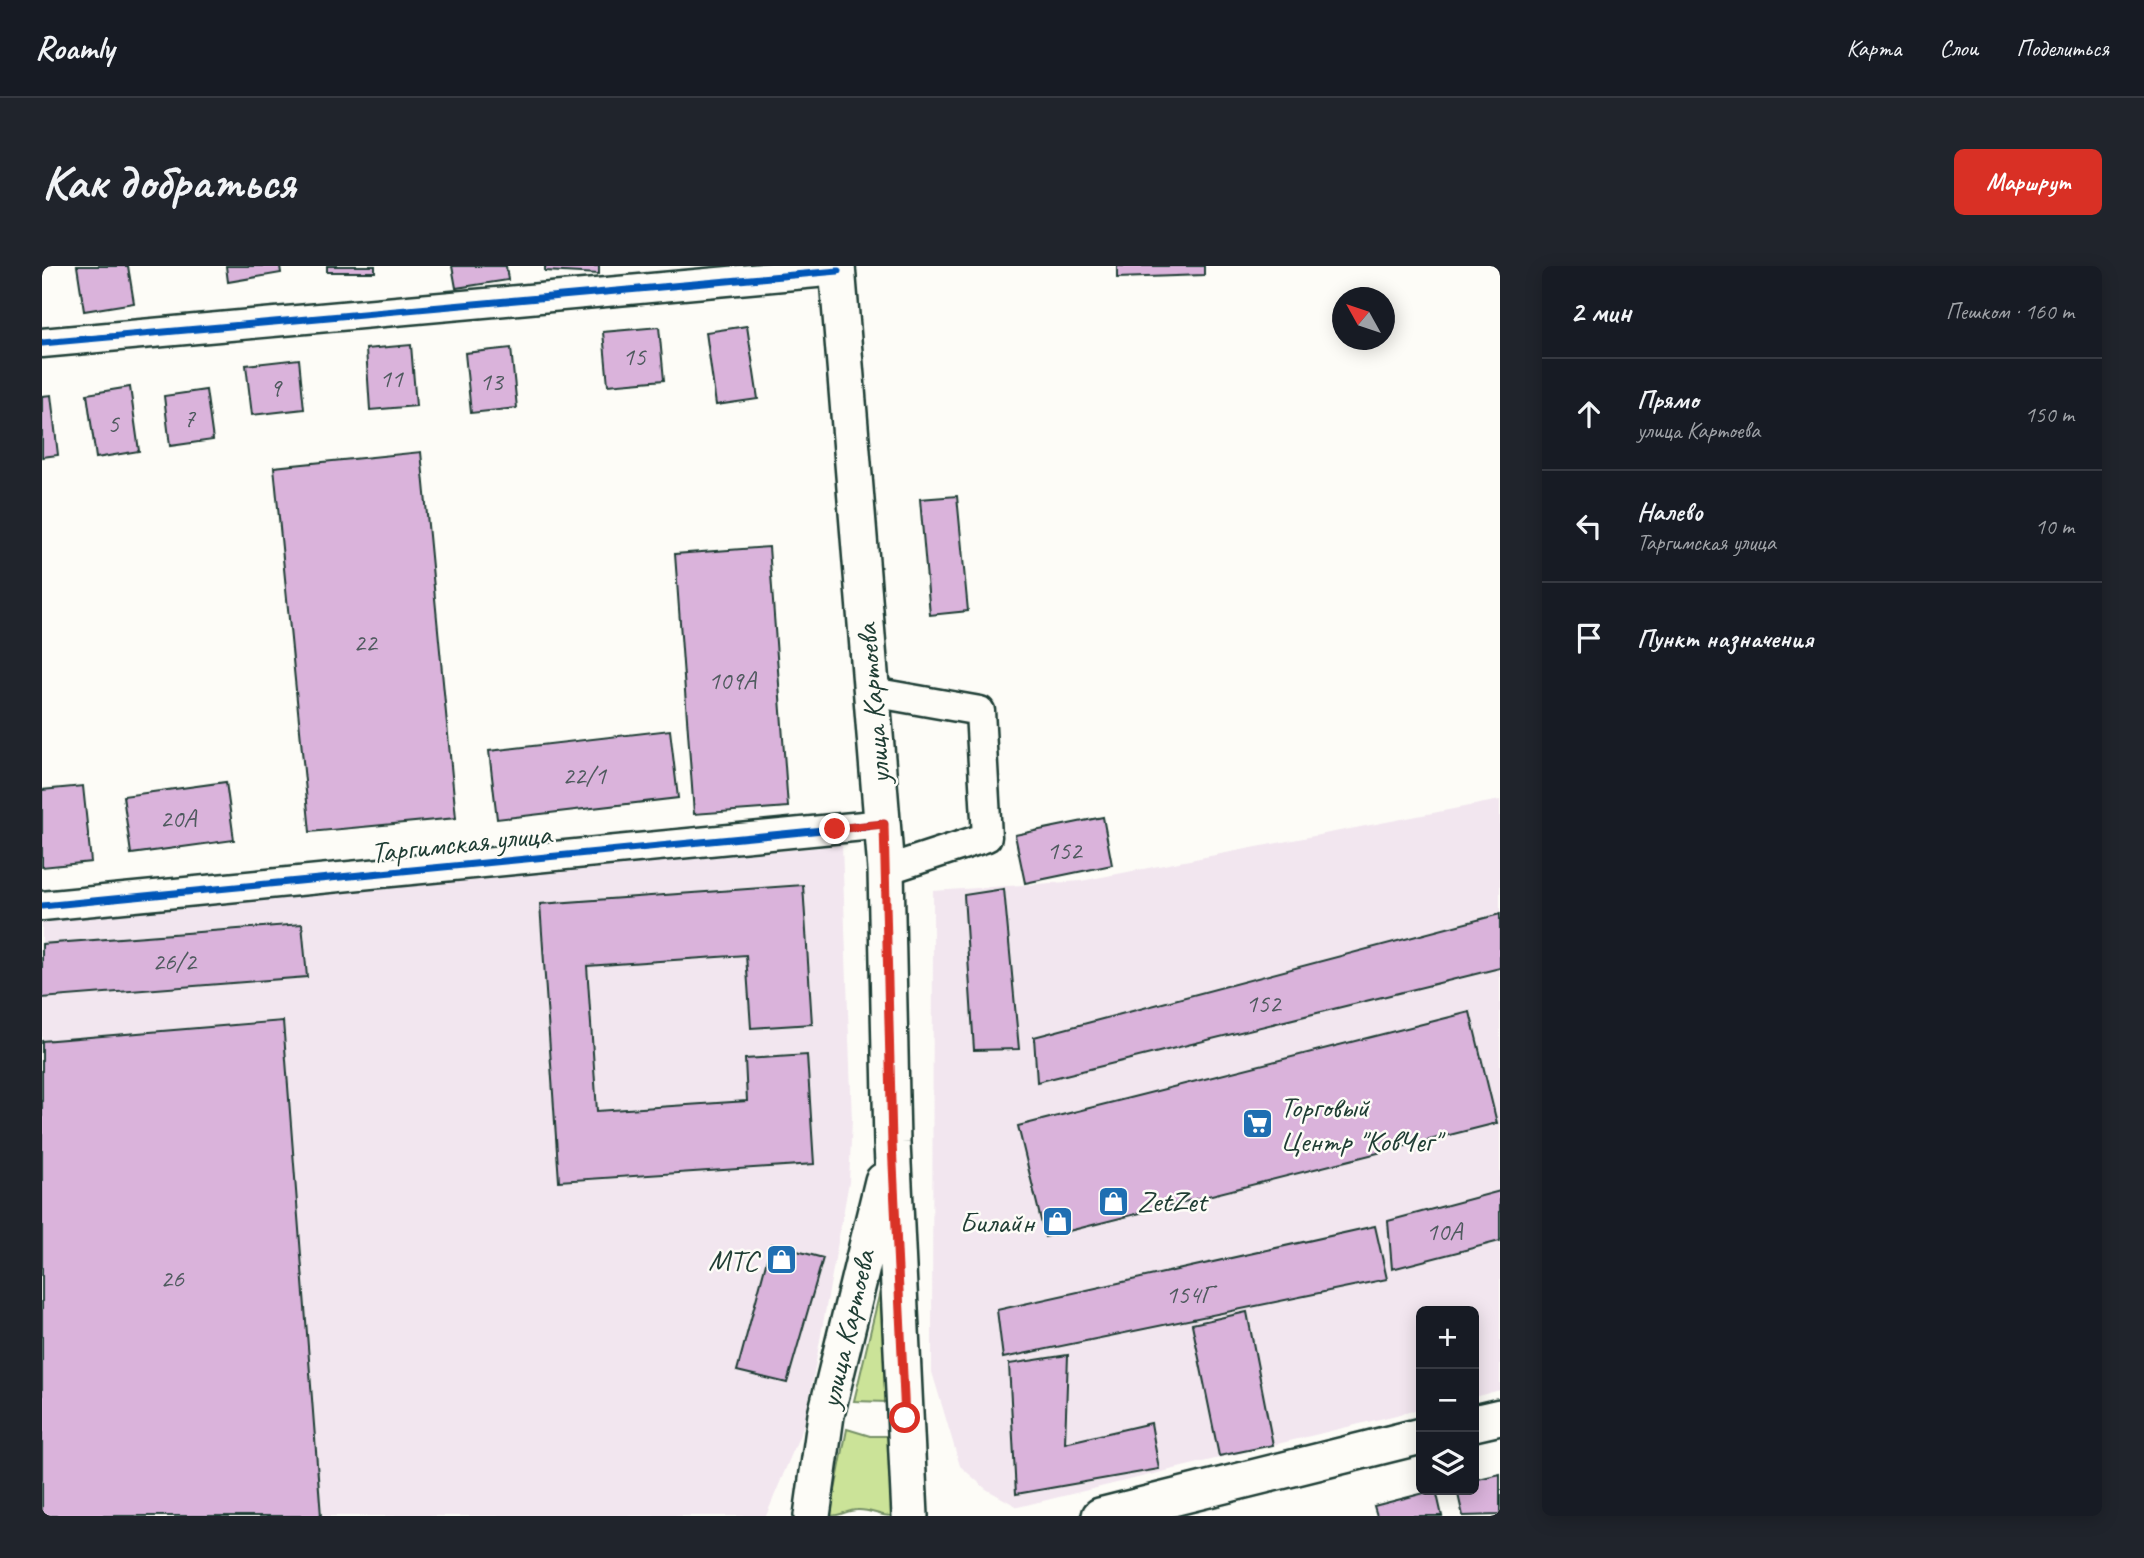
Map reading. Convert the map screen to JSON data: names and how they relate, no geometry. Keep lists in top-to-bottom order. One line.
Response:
{"streets":{"main road":["улица Картоева"],"street":["Таргимская улица"]},"crossings":[["улица Картоева","Таргимская улица"]],"places":{"supermarket":["Торговый Центр \"КовЧег\""],"shop":["ZetZet","Билайн","МТС"]},"house_numbers":["15","11","13","9","7","5","22","109А","22/1","20А","152","26/2","152","10А","26","154Г"],"north":"top left","page":{"header":"Roamly","nav":["Карта","Слои","Поделиться"],"buttons":"Маршрут","title":"Как добраться","heading":["2 мин","Пешком · 160 m"],"list":[["Прямо","улица Картоева","150 m"],["Налево","Таргимская улица","10 m"],"Пункт назначения"],"map_buttons":["+","−"]}}
